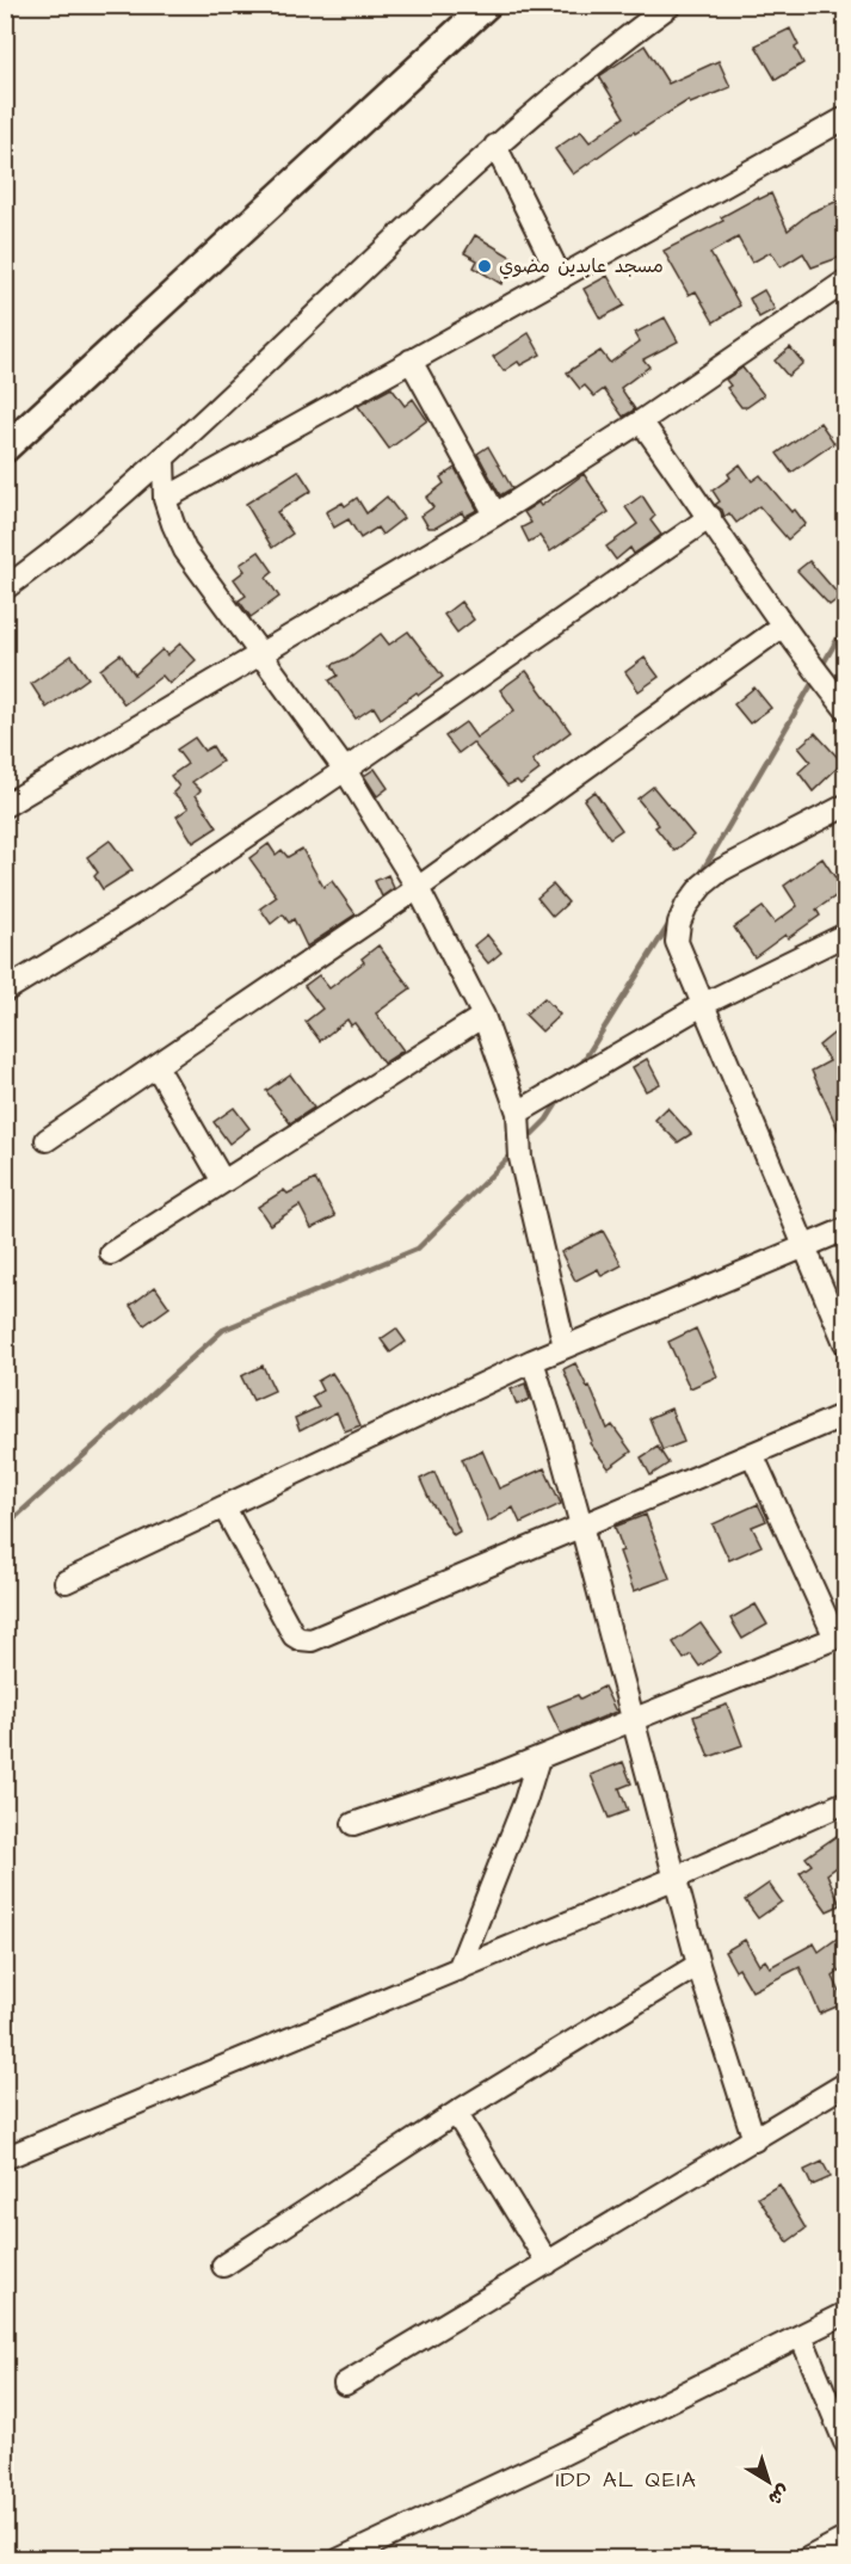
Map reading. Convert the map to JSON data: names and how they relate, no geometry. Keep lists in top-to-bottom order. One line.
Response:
{"districts":["IDD AL QEIA"],"places":["مسجد عابدين مضوي"],"north":"bottom right"}
